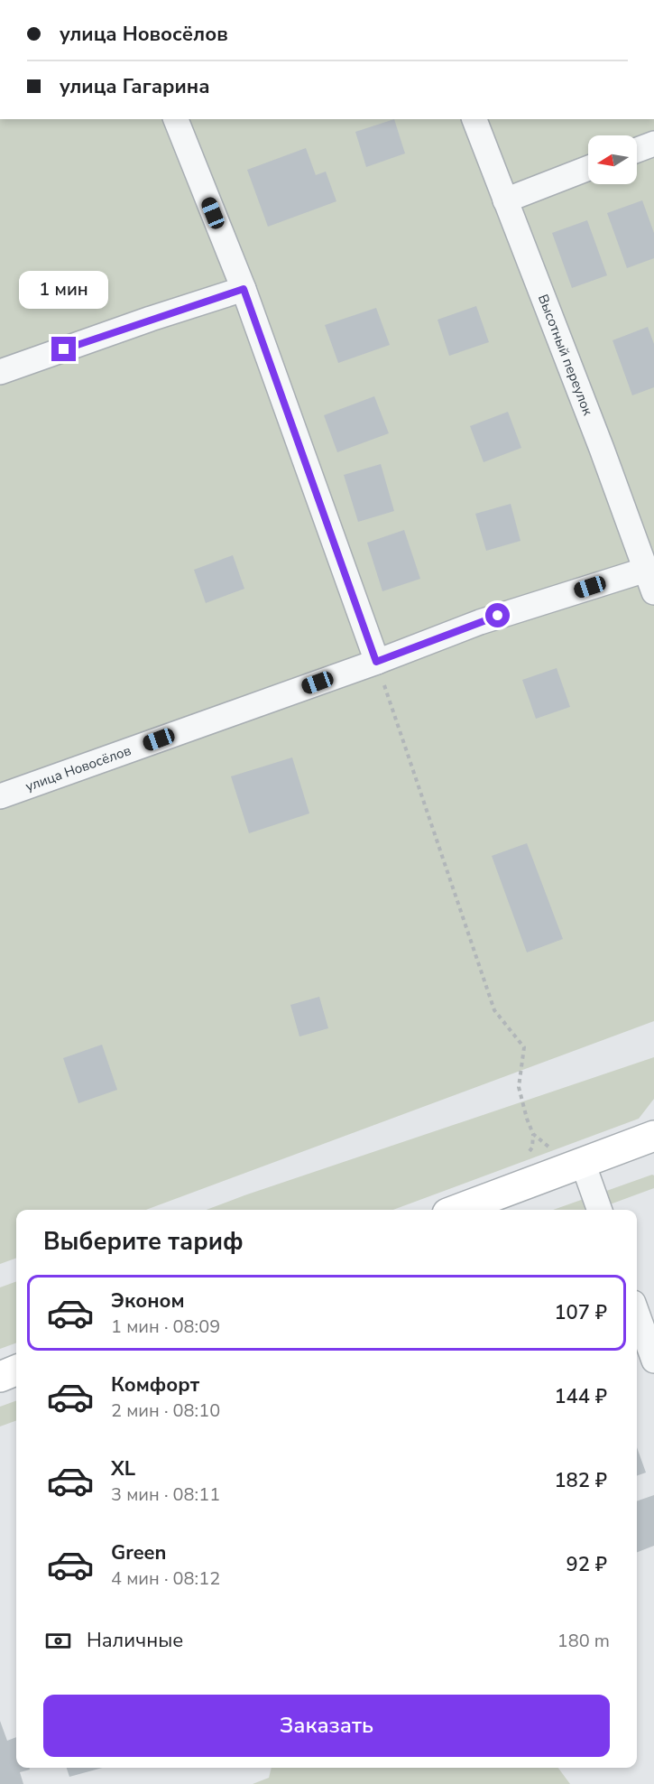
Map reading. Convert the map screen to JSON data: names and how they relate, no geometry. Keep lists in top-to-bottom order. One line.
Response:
{"streets":{"street":["Высотный переулок","улица Новосёлов"]},"crossings":[["Высотный переулок","улица Новосёлов"]],"north":"left","page":{"banner":["улица Новосёлов","улица Гагарина"],"bubble":"1 мин","heading":"Выберите тариф","list":[{"name":"Эконом","note":"1 мин · 08:09","value":"107 ₽"},{"name":"Комфорт","note":"2 мин · 08:10","value":"144 ₽"},{"name":"XL","note":"3 мин · 08:11","value":"182 ₽"},{"name":"Green","note":"4 мин · 08:12","value":"92 ₽"}],"pay":["Наличные","180 m"],"buttons":"Заказать"}}
